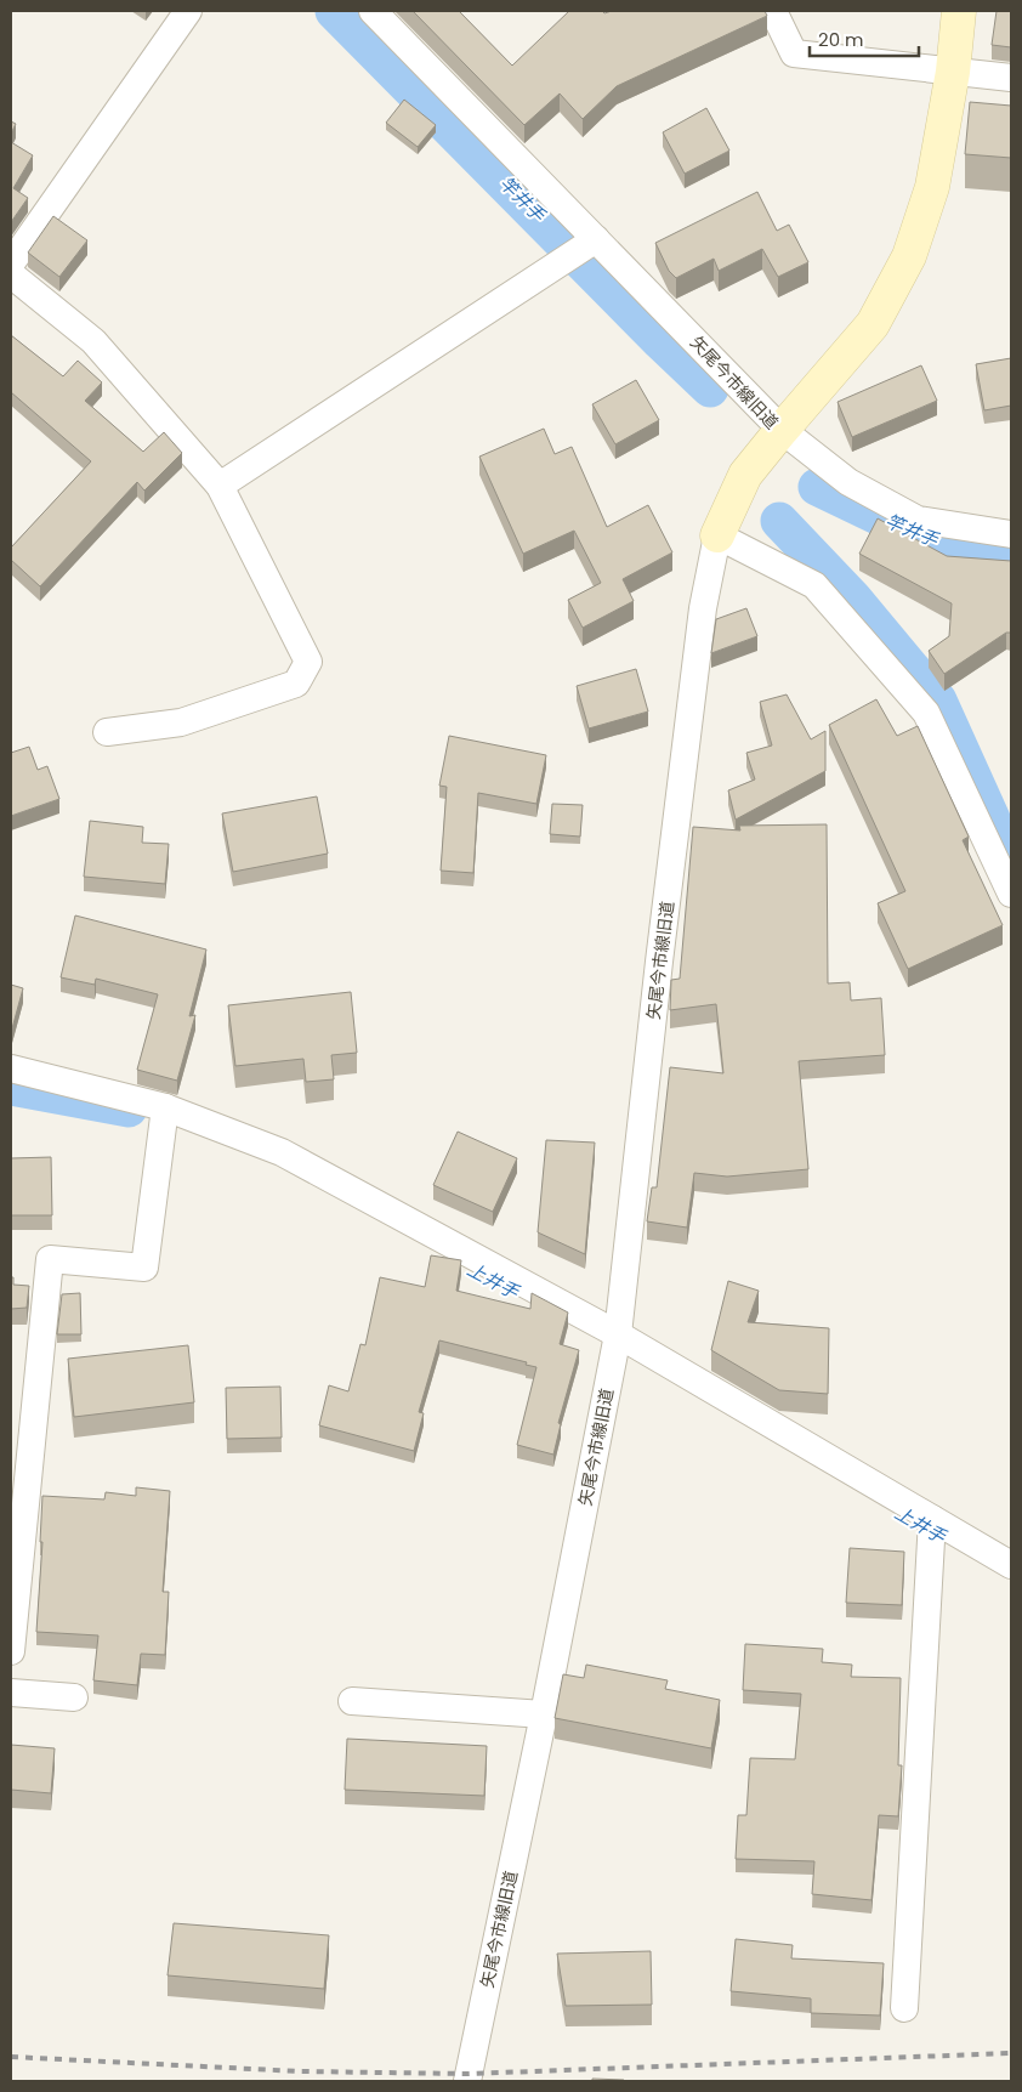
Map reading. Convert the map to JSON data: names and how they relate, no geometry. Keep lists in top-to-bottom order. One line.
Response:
{"streets":{"street":["矢尾今市線旧道"]},"water":["竿井手","上井手"],"scale_bar":"20 m"}
